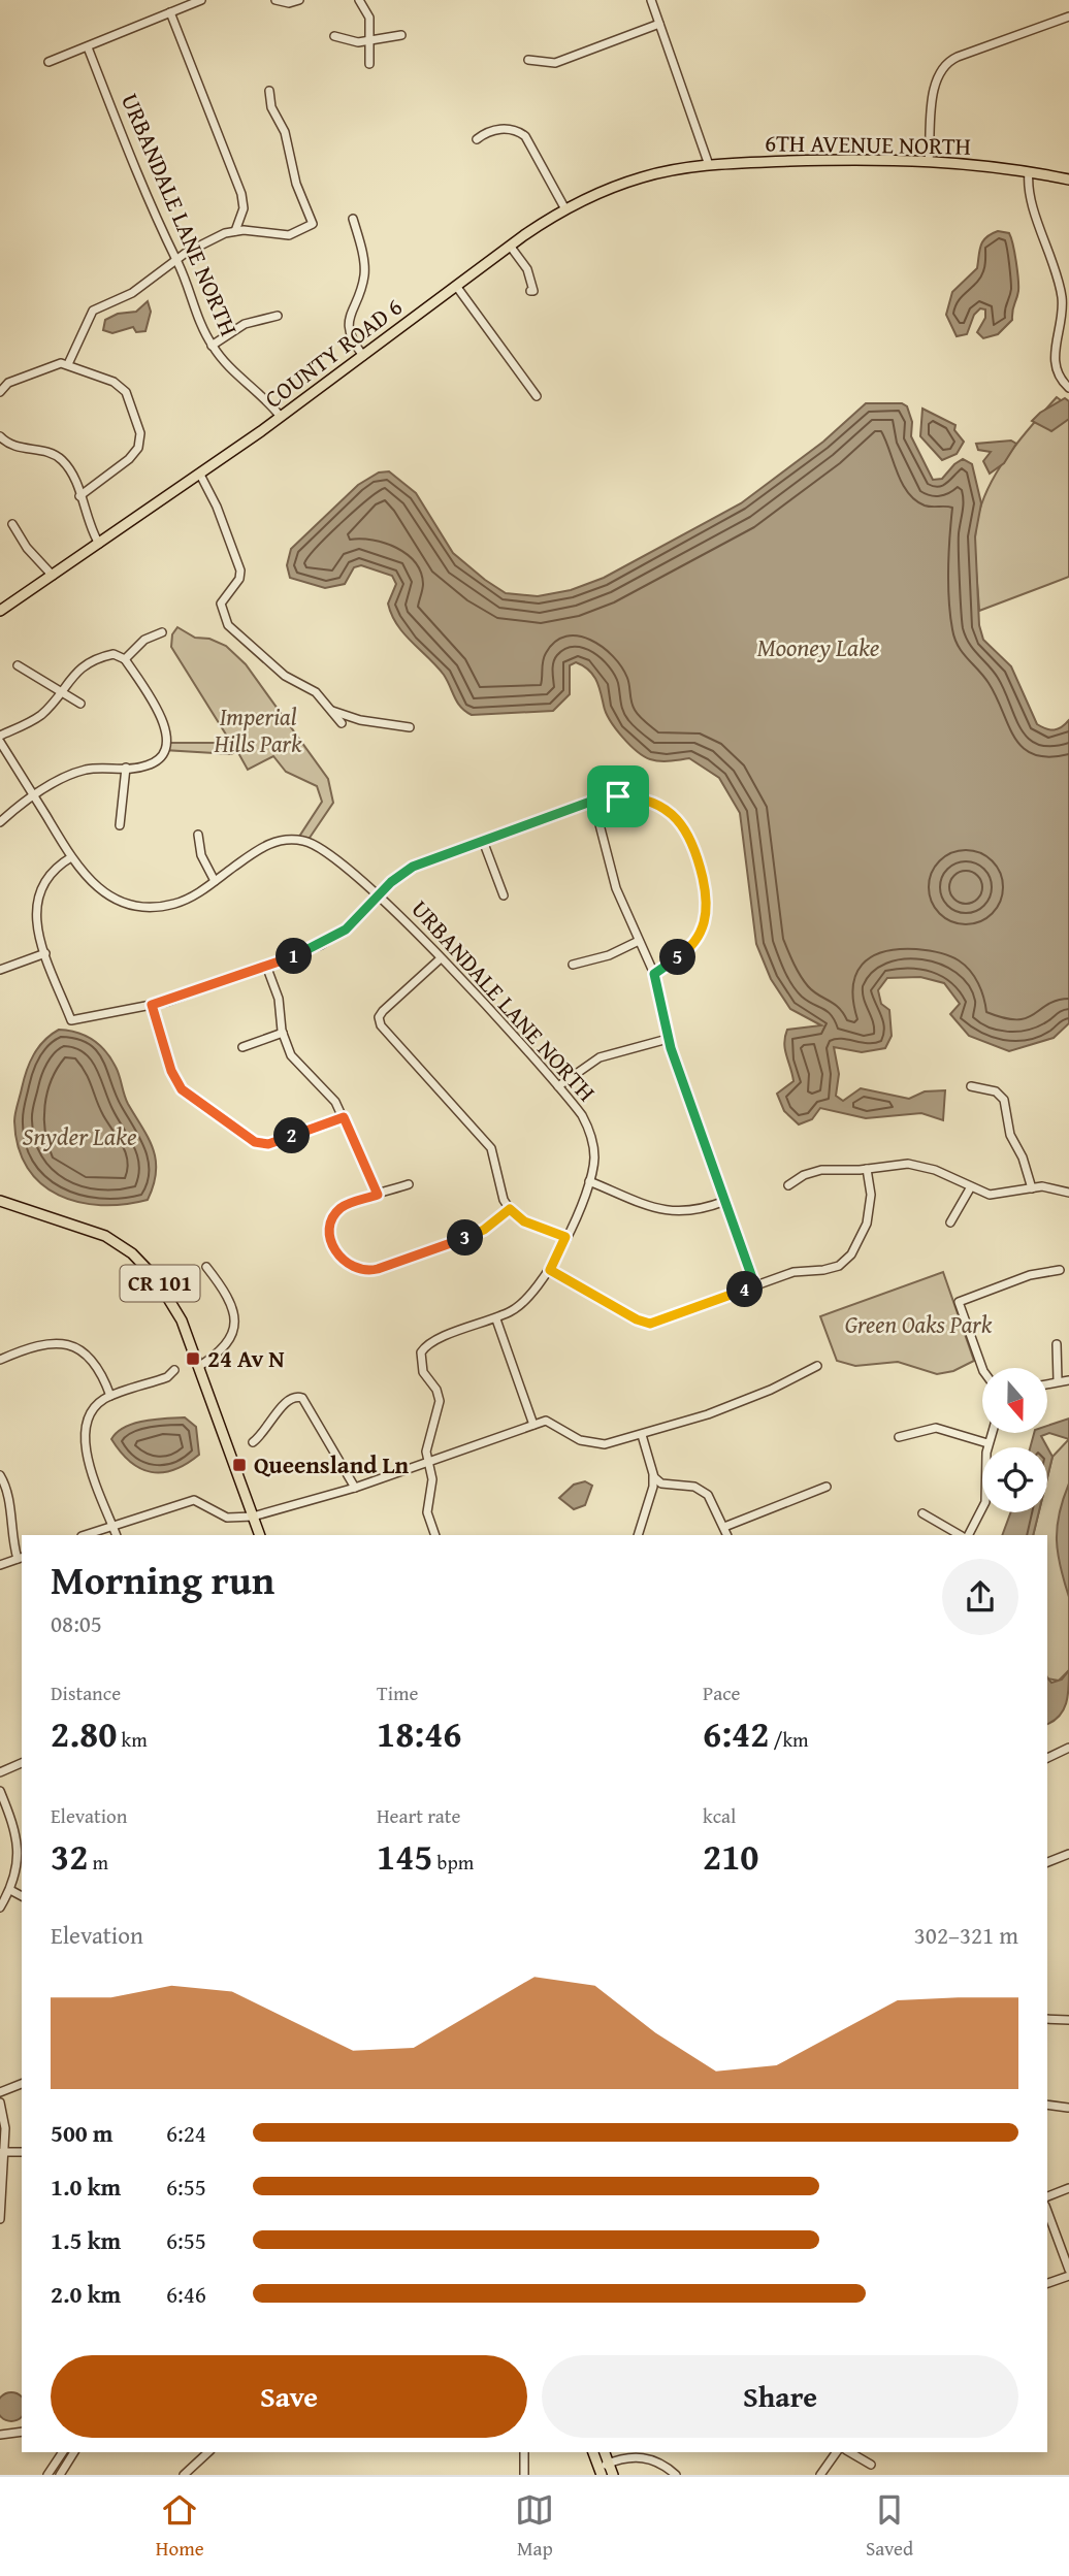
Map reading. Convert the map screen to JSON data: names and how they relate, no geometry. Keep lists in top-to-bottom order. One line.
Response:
{"streets":{"main road":["6TH AVENUE NORTH","COUNTY ROAD 6","CR 101"],"street":["URBANDALE LANE NORTH"]},"crossings":[["6TH AVENUE NORTH","COUNTY ROAD 6"],["URBANDALE LANE NORTH","COUNTY ROAD 6"]],"water":["Mooney Lake","Snyder Lake"],"parks":["Imperial Hills Park","Green Oaks Park"],"places":{"transit":["24 Av N","Queensland Ln"]},"north":"bottom","page":{"pins":["1","5","2","3","4"],"heading":["Morning run","08:05"],"stats":[["Distance","2.80 km"],["Time","18:46"],["Pace","6:42 /km"],["Elevation","32 m"],["Heart rate","145 bpm"],["kcal","210"]],"chart":["Elevation","302–321 m"],"list":[{"name":"500 m","note":"6:24"},{"name":"1.0 km","note":"6:55"},{"name":"1.5 km","note":"6:55"},{"name":"2.0 km","note":"6:46"}],"buttons":["Save","Share"],"tabs":["Home","Map","Saved"]}}
